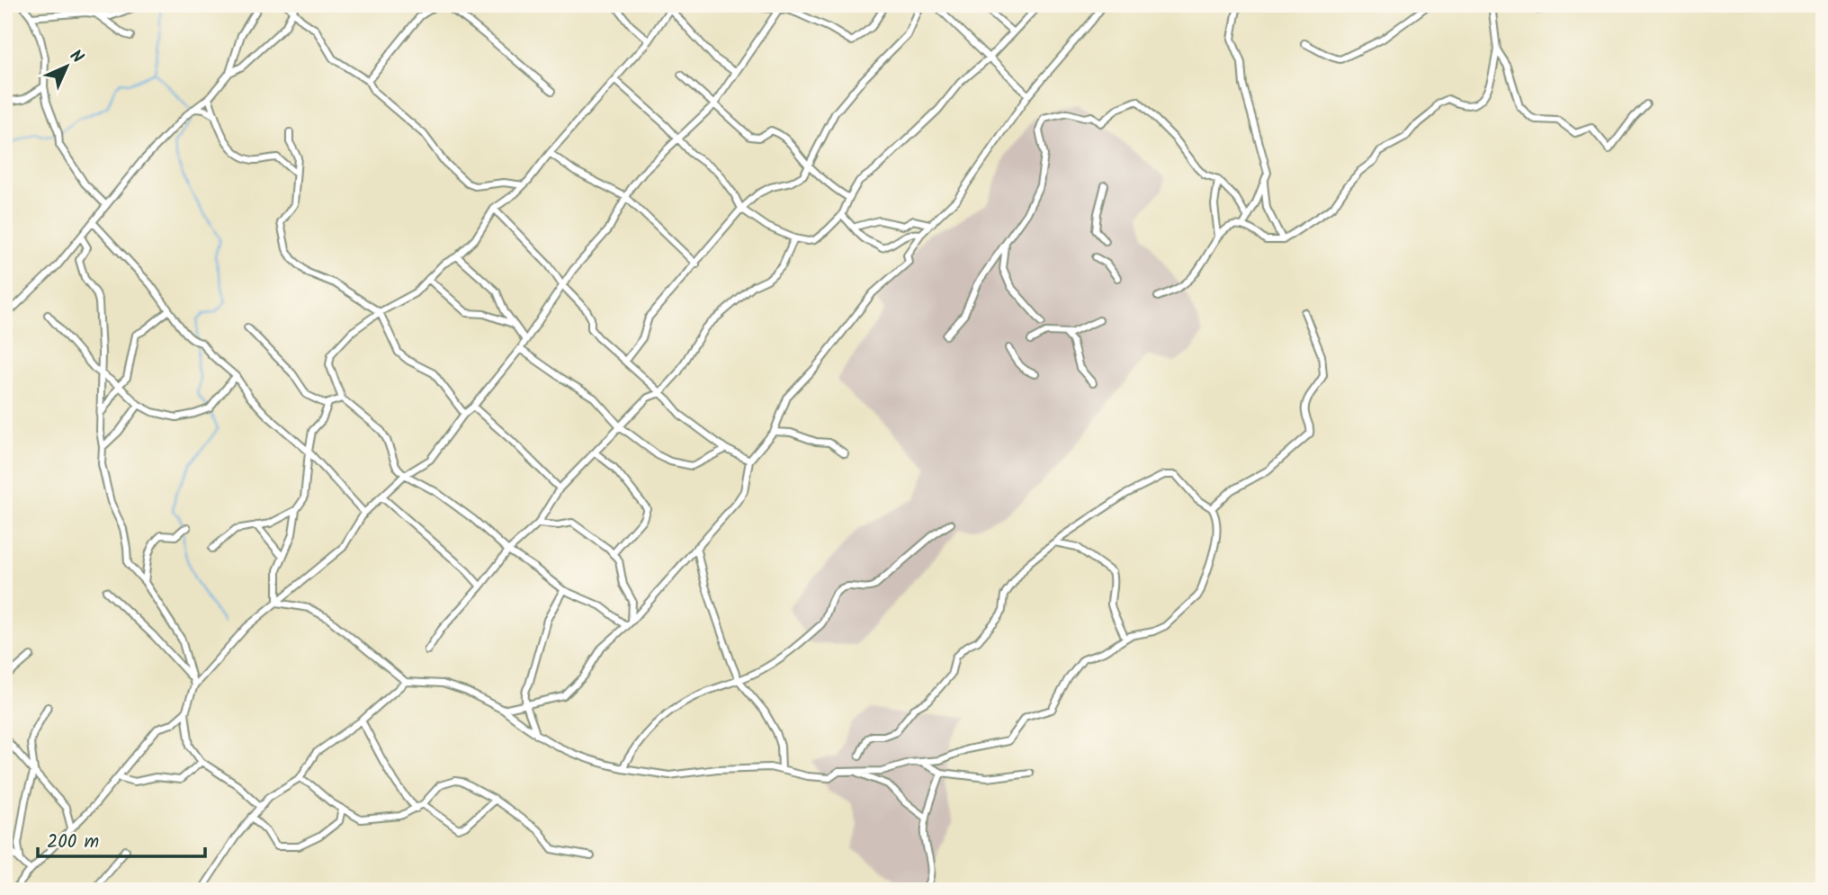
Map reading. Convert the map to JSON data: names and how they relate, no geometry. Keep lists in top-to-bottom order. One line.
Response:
{"scale_bar":"200 m","north":"top right"}
